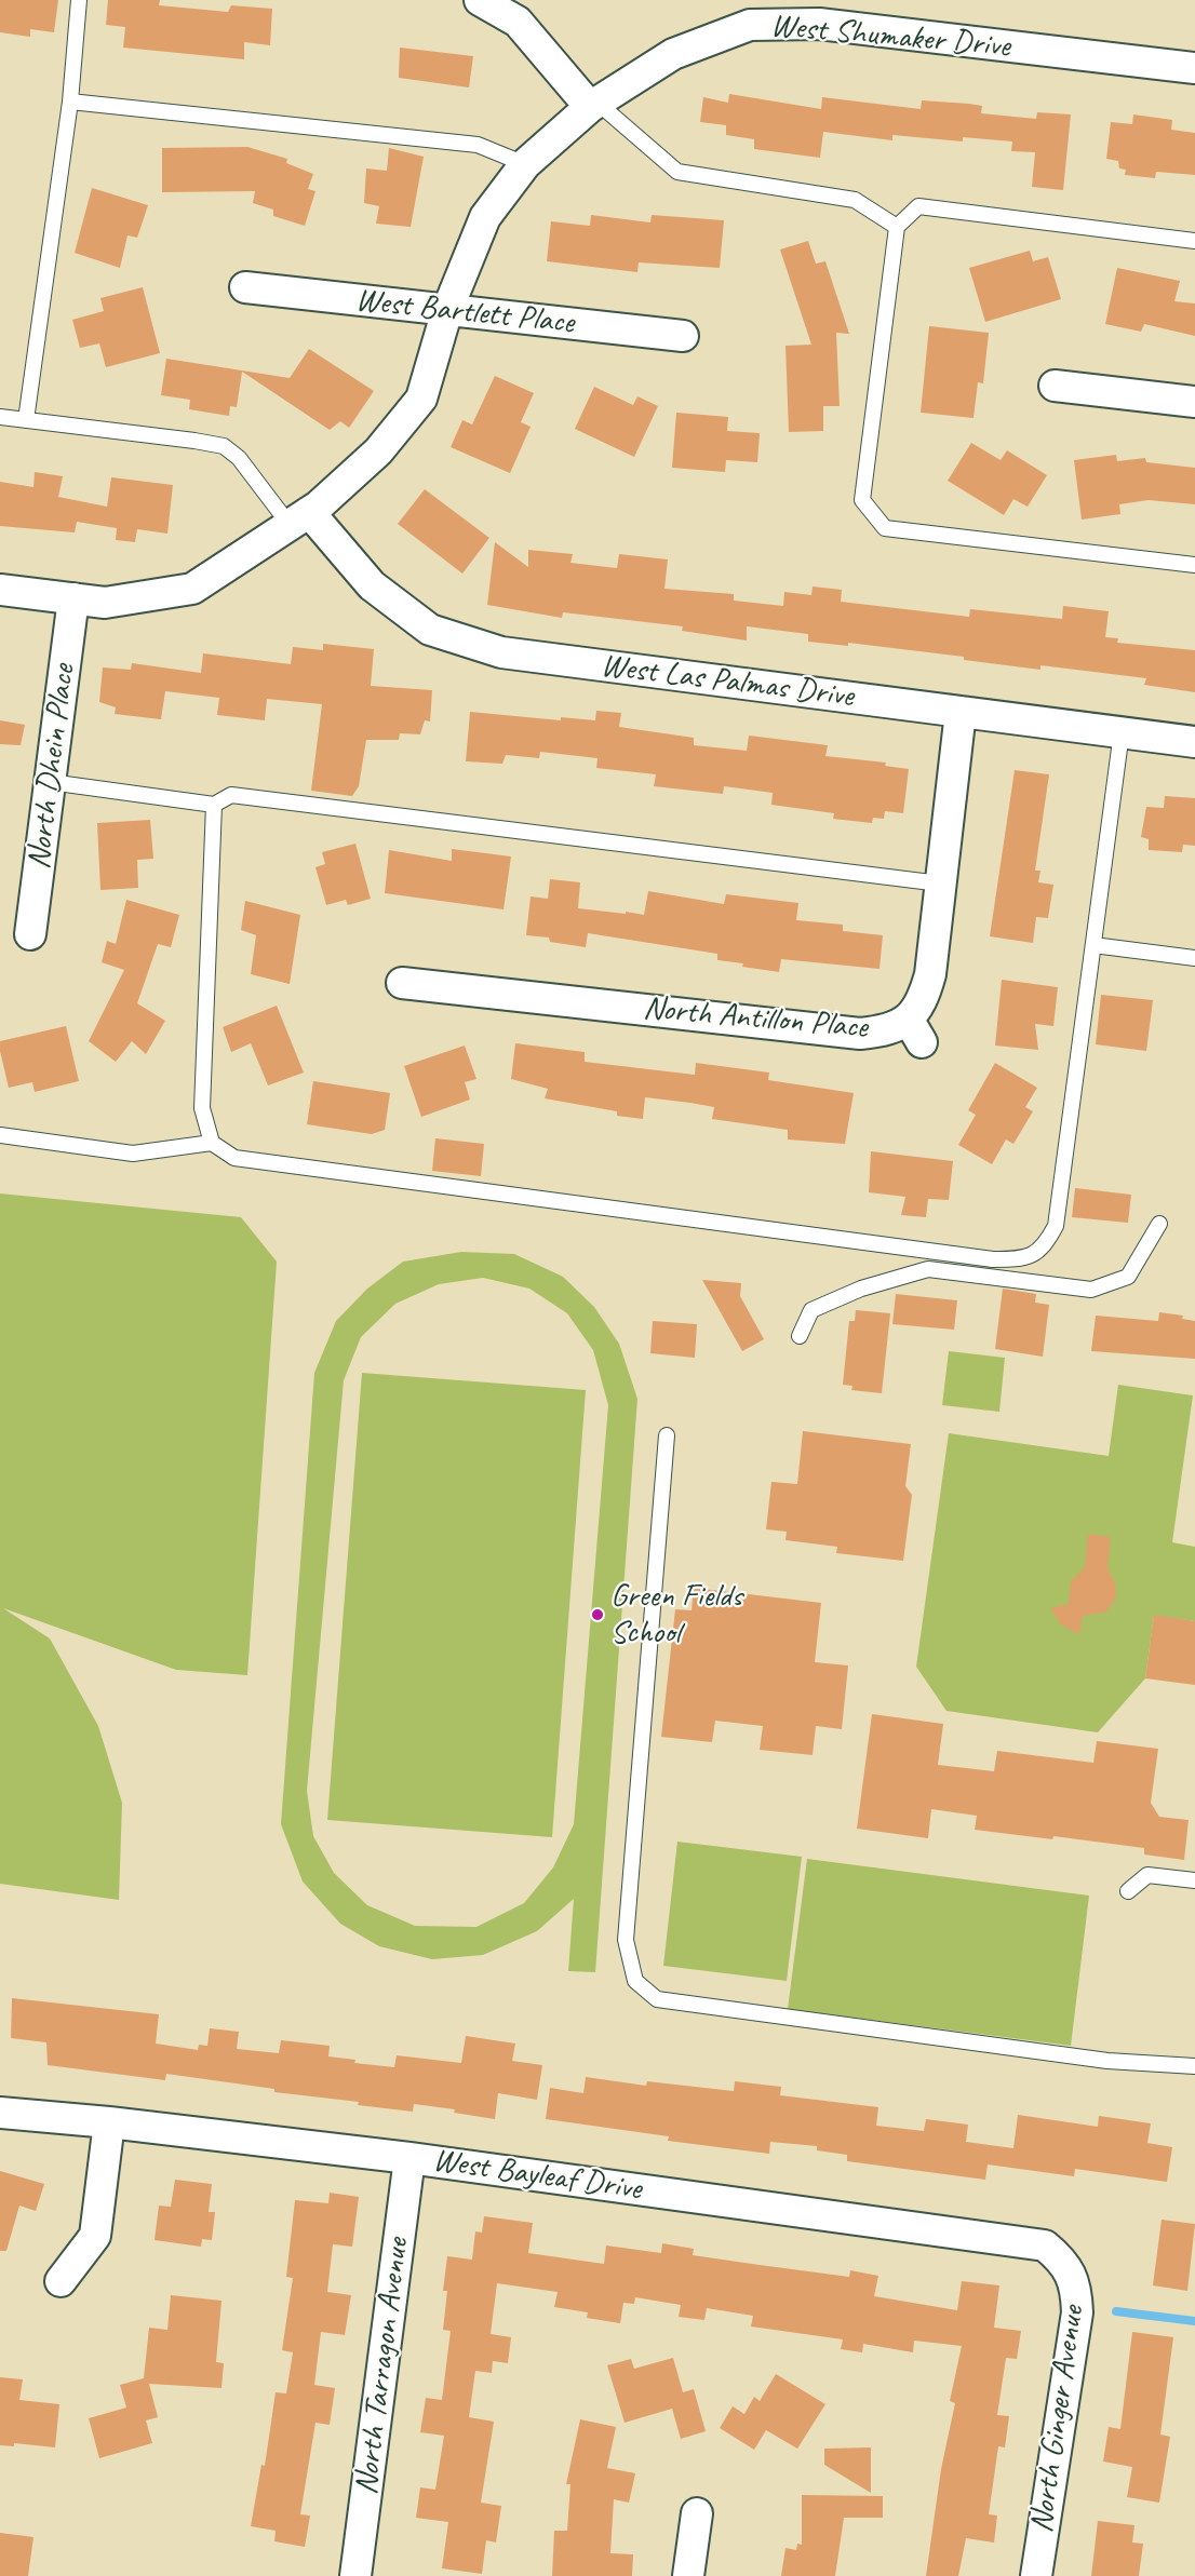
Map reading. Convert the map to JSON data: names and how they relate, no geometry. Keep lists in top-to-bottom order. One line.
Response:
{"streets":{"street":["West Shumaker Drive","West Bartlett Place","West Las Palmas Drive","North Dhein Place","North Antillon Place","West Bayleaf Drive","North Tarragon Avenue","North Ginger Avenue"]},"crossings":[["West Shumaker Drive","West Bartlett Place"],["West Shumaker Drive","West Las Palmas Drive"],["West Shumaker Drive","North Dhein Place"],["West Las Palmas Drive","North Antillon Place"],["West Bayleaf Drive","North Tarragon Avenue"],["West Bayleaf Drive","North Ginger Avenue"]],"places":["Green Fields School"]}
